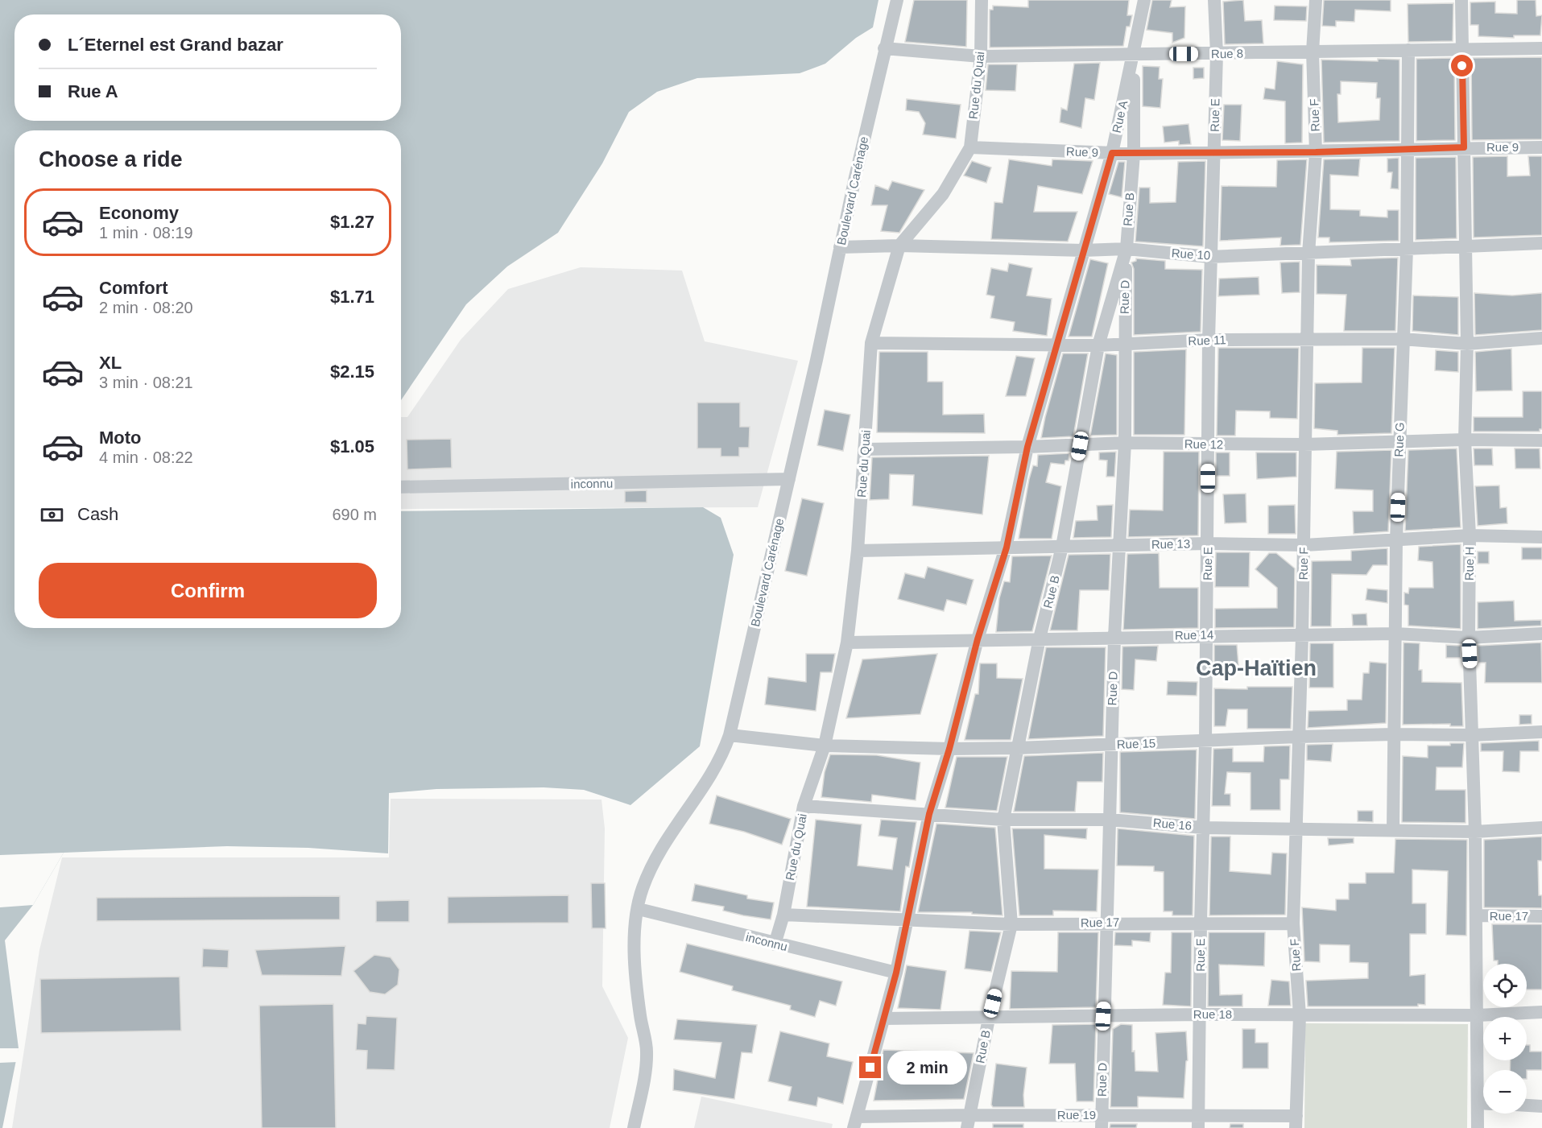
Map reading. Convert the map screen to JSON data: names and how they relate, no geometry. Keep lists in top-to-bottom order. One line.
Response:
{"streets":{"street":["Rue 8","Rue du Quai","Rue E","Rue F","Rue A","Rue 9","Boulevard Carénage","Rue B","Rue 10","Rue D","Rue 11","Rue G","Rue 12","inconnu","Rue 13","Rue H","Rue 14","Rue 15","Rue 16","Rue 17","Rue 18","Rue 19"]},"crossings":[["Rue 8","Rue du Quai"],["Rue 8","Rue E"],["Rue 8","Rue F"],["Rue 8","Rue A"],["Rue 8","Boulevard Carénage"],["Rue 8","Rue B"],["Rue 8","Rue G"],["Rue 8","Rue H"],["Rue du Quai","Rue 9"],["Rue du Quai","Rue 10"],["Rue du Quai","Rue 11"],["Rue du Quai","Rue 12"],["Rue du Quai","inconnu"],["Rue du Quai","Rue 13"],["Rue du Quai","Rue 14"],["Rue du Quai","Rue 15"],["Rue du Quai","Rue 16"],["Rue E","Rue 9"],["Rue E","Rue 10"],["Rue E","Rue 11"],["Rue E","Rue 12"],["Rue E","Rue 13"],["Rue E","Rue 14"],["Rue E","Rue 15"],["Rue E","Rue 16"],["Rue E","Rue 17"],["Rue E","Rue 18"],["Rue E","Rue 19"],["Rue F","Rue 9"],["Rue F","Rue 10"],["Rue F","Rue 11"],["Rue F","Rue 12"],["Rue F","Rue 13"],["Rue F","Rue 14"],["Rue F","Rue 15"],["Rue F","Rue 16"],["Rue F","Rue 17"],["Rue F","Rue 18"],["Rue F","Rue 19"],["Rue A","Rue 9"],["Rue A","Rue B"],["Rue A","Rue 10"],["Rue A","Rue 11"],["Rue A","Rue 12"],["Rue A","inconnu"],["Rue A","Rue 13"],["Rue A","Rue 14"],["Rue A","Rue 15"],["Rue A","Rue 16"],["Rue A","Rue 17"],["Rue A","Rue 18"],["Rue A","Rue 19"],["Rue 9","Rue B"],["Rue 9","Rue G"],["Rue 9","Rue H"],["Boulevard Carénage","Rue 10"],["Boulevard Carénage","inconnu"],["Boulevard Carénage","Rue 15"],["Rue B","Rue 10"],["Rue B","Rue D"],["Rue B","Rue 11"],["Rue B","Rue 12"],["Rue B","Rue 13"],["Rue B","Rue 14"],["Rue B","Rue 15"],["Rue B","Rue 16"],["Rue B","Rue 17"],["Rue B","Rue 18"],["Rue B","Rue 19"],["Rue 10","Rue D"],["Rue 10","Rue G"],["Rue 10","Rue H"],["Rue D","Rue 11"],["Rue D","Rue 12"],["Rue D","Rue 13"],["Rue D","Rue 14"],["Rue D","Rue 15"],["Rue D","Rue 16"],["Rue D","Rue 17"],["Rue D","Rue 18"],["Rue D","Rue 19"],["Rue 11","Rue G"],["Rue 11","Rue H"],["Rue G","Rue 12"],["Rue G","Rue 13"],["Rue G","Rue 14"],["Rue G","Rue 15"],["Rue G","Rue 16"],["Rue 12","Rue H"],["Rue 13","Rue H"],["Rue H","Rue 14"],["Rue H","Rue 15"],["Rue H","Rue 16"],["Rue H","Rue 17"],["Rue H","Rue 18"]],"districts":["Cap-Haïtien"],"page":{"banner":["L´Eternel est Grand bazar","Rue A"],"heading":"Choose a ride","list":[{"name":"Economy","note":"1 min · 08:19","value":"$1.27"},{"name":"Comfort","note":"2 min · 08:20","value":"$1.71"},{"name":"XL","note":"3 min · 08:21","value":"$2.15"},{"name":"Moto","note":"4 min · 08:22","value":"$1.05"}],"pay":["Cash","690 m"],"buttons":"Confirm","map_buttons":["+","−"],"bubble":"2 min"}}
